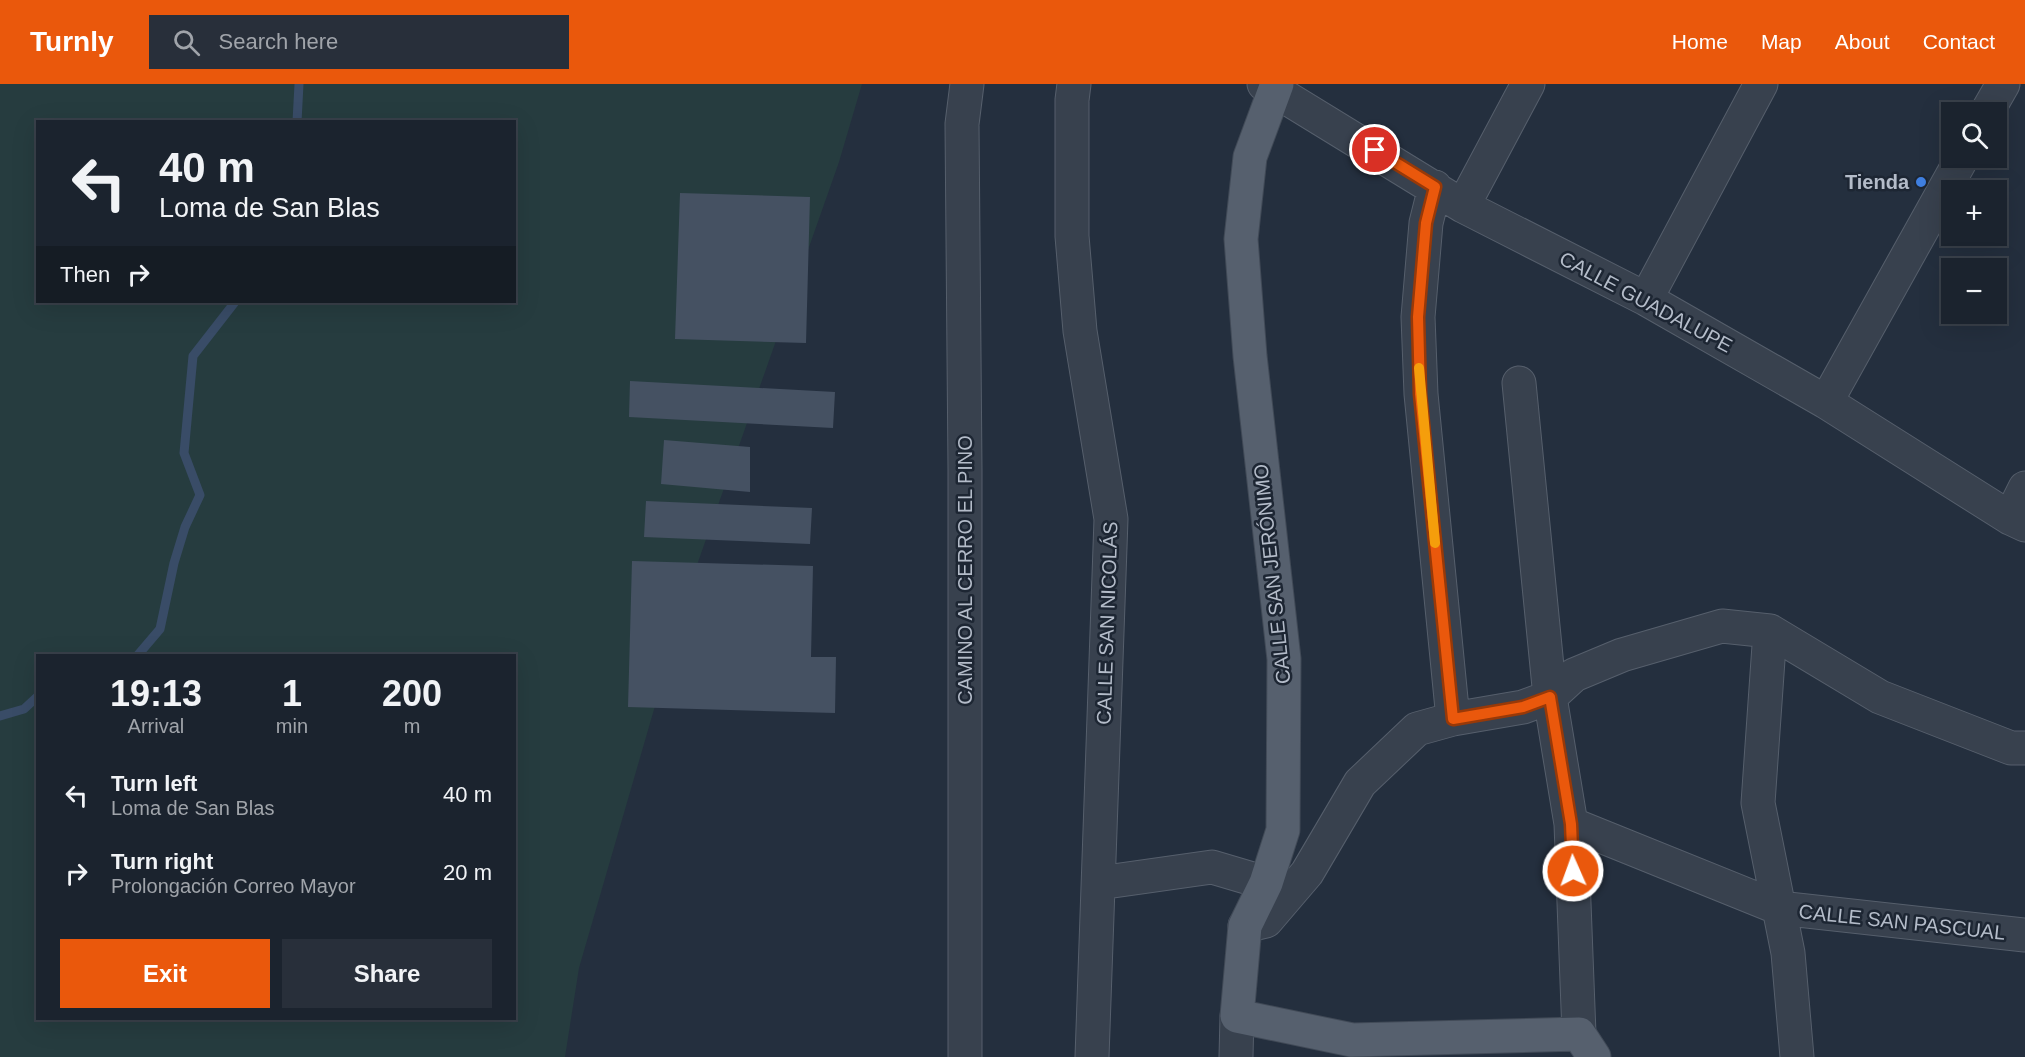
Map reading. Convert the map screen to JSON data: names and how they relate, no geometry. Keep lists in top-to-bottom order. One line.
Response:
{"streets":{"main road":["CALLE SAN JERÓNIMO"],"street":["CALLE GUADALUPE","CAMINO AL CERRO EL PINO","CALLE SAN NICOLÁS","CALLE SAN PASCUAL"]},"crossings":[["CALLE GUADALUPE","CALLE SAN JERÓNIMO"]],"places":["Tienda"],"page":{"header":"Turnly","search":"Search here","nav":["Home","Map","About","Contact"],"map_buttons":["+","−"],"turn":["40 m","Loma de San Blas"],"then":"Then","eta":["19:13","Arrival","1","min","200","m"],"list":[{"name":"Turn left","note":"Loma de San Blas","value":"40 m"},{"name":"Turn right","note":"Prolongación Correo Mayor","value":"20 m"}],"buttons":["Exit","Share"]}}
